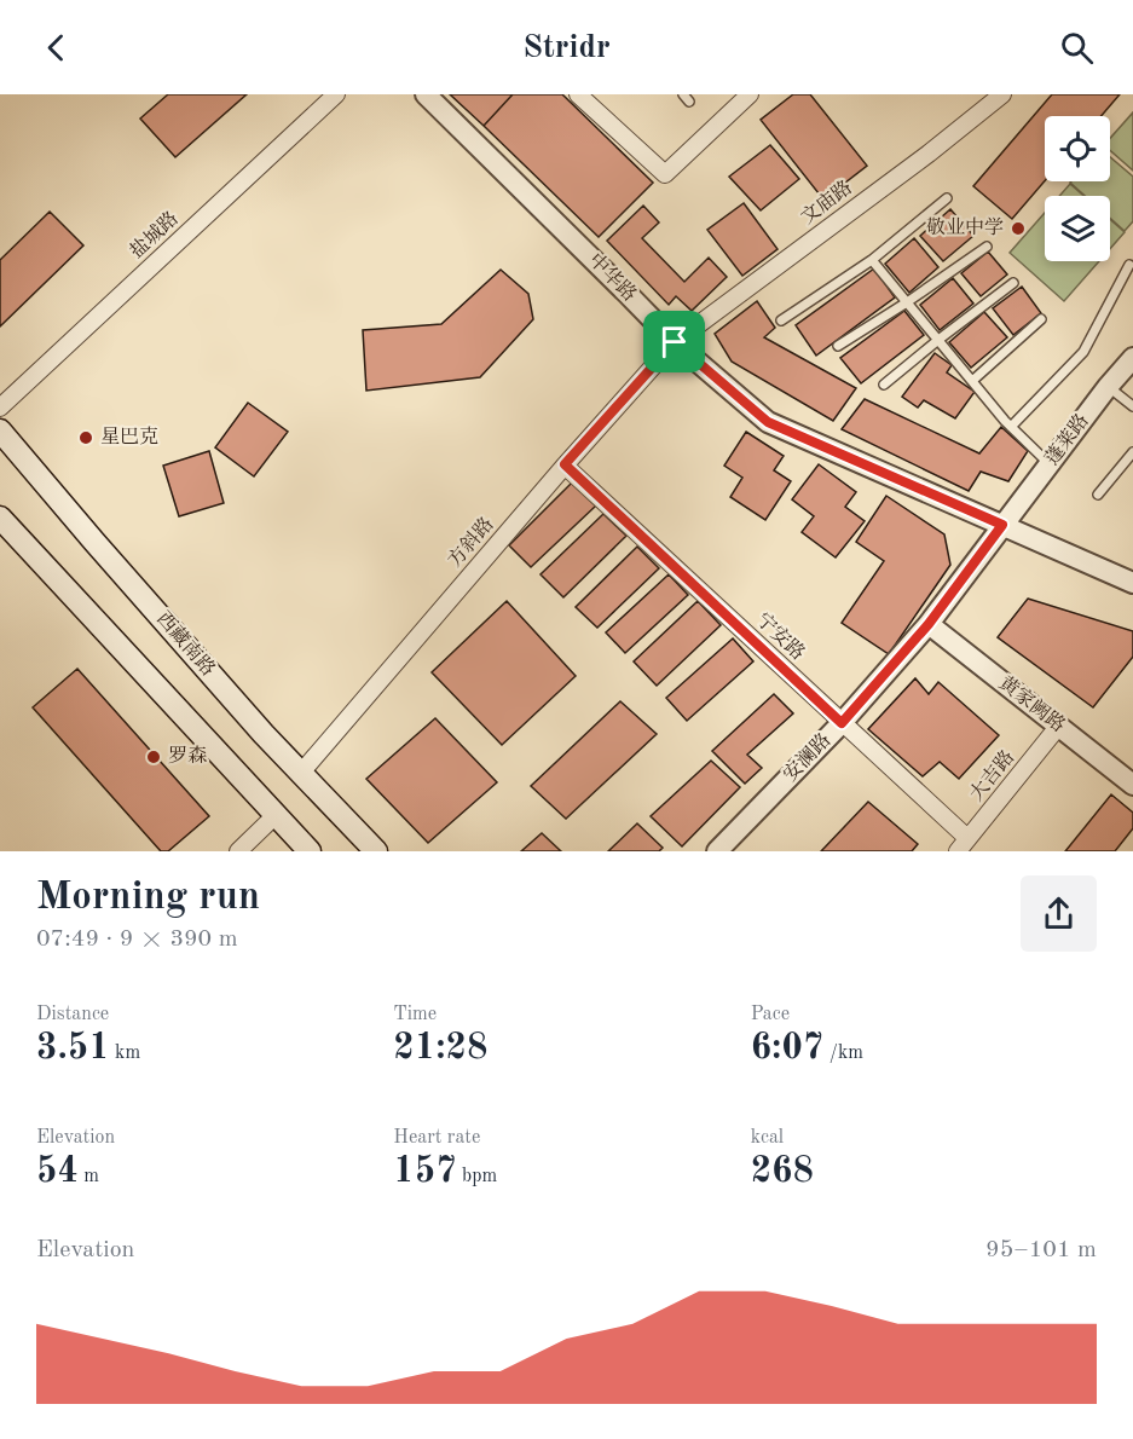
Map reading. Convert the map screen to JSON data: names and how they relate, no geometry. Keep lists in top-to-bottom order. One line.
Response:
{"streets":{"main road":["西藏南路"],"street":["文庙路","盐城路","中华路","蓬莱路","方斜路","宁安路","黄家阙路","安澜路","大吉路"]},"crossings":[["文庙路","中华路"],["文庙路","方斜路"],["中华路","蓬莱路"],["中华路","方斜路"],["中华路","安澜路"],["蓬莱路","安澜路"],["方斜路","宁安路"],["方斜路","西藏南路"],["宁安路","安澜路"],["宁安路","大吉路"],["黄家阙路","安澜路"],["黄家阙路","大吉路"]],"places":["敬业中学","星巴克","罗森"],"page":{"header":"Stridr","heading":["Morning run","07:49 · 9 × 390 m"],"stats":[["Distance","3.51 km"],["Time","21:28"],["Pace","6:07 /km"],["Elevation","54 m"],["Heart rate","157 bpm"],["kcal","268"]],"chart":["Elevation","95–101 m"]}}
